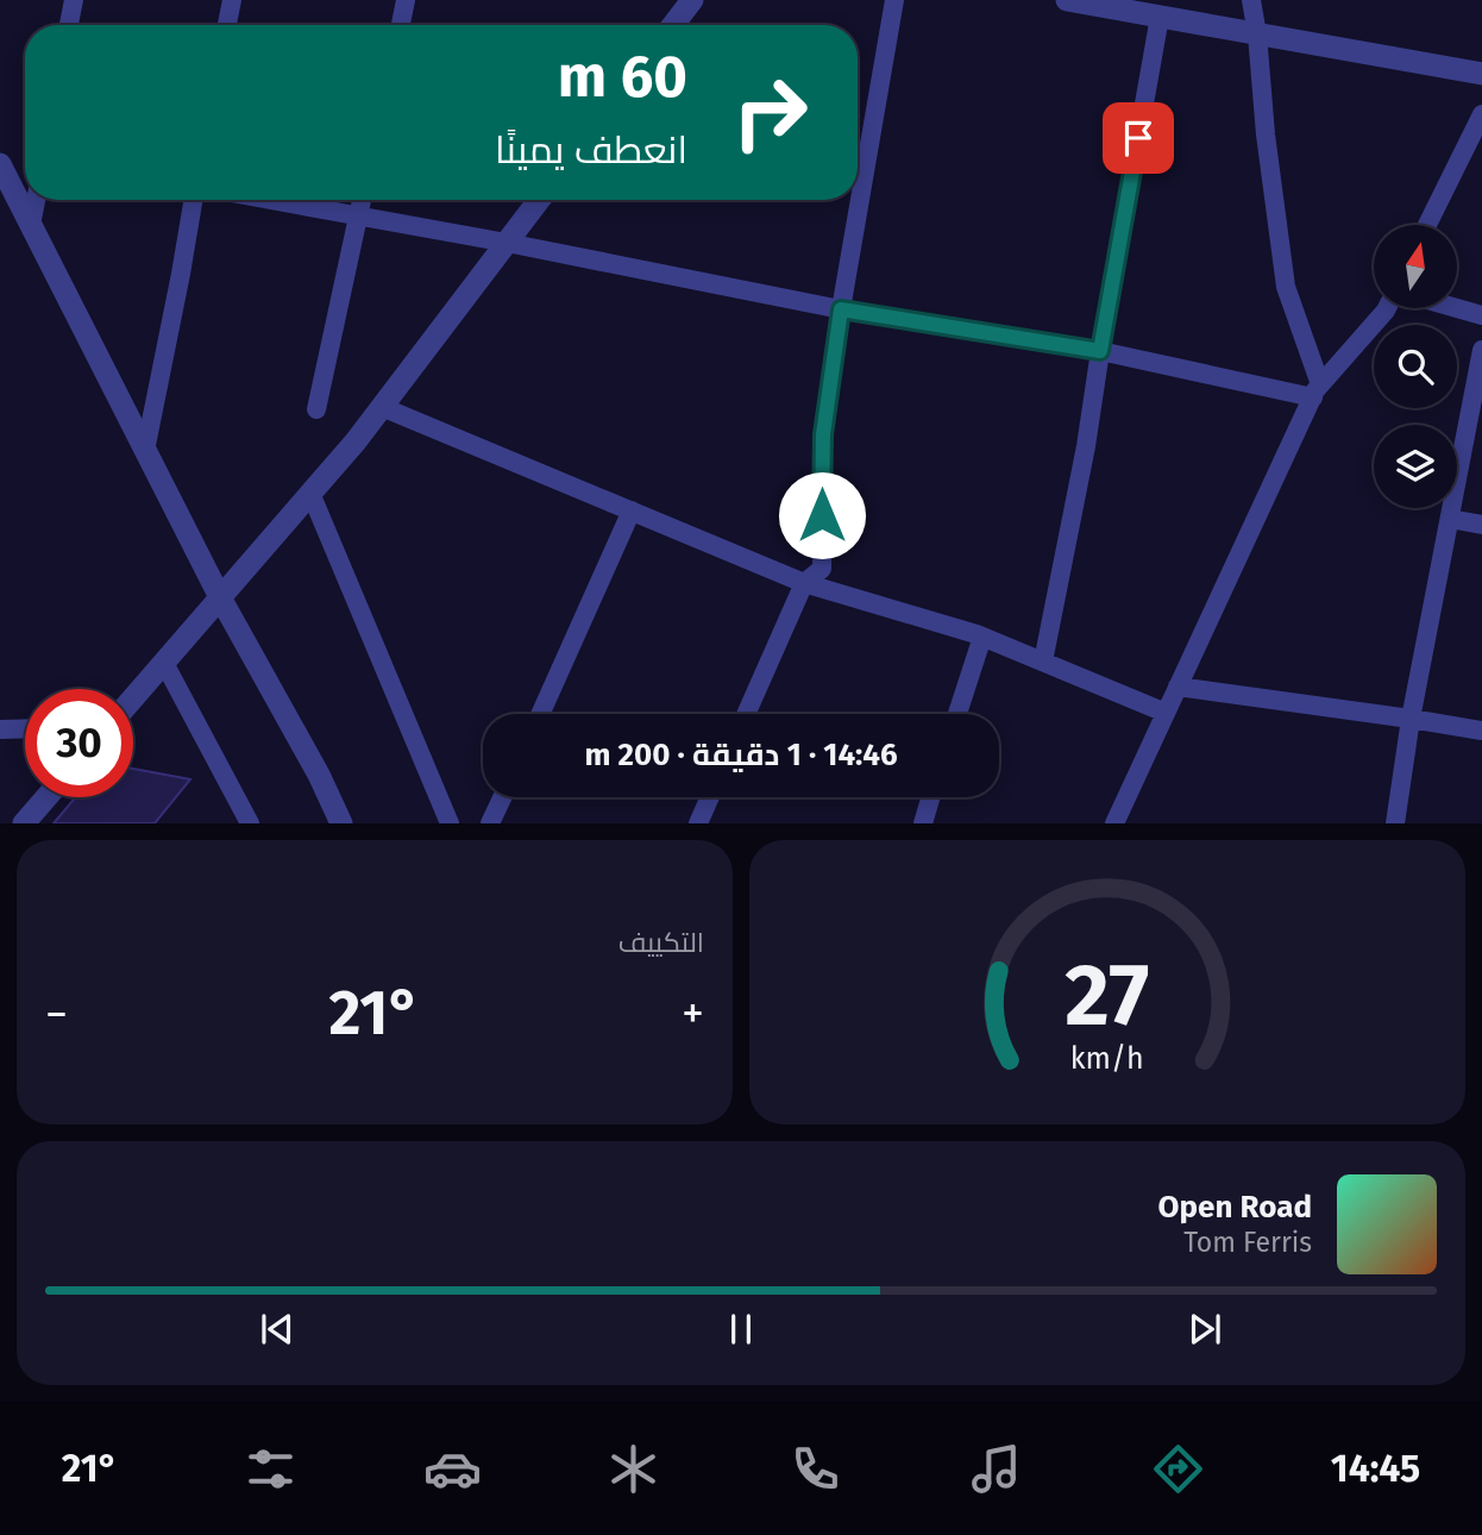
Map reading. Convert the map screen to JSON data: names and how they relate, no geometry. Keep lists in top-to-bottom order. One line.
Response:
{"north":"top","page":{"turn":["60 m","انعطف يمينًا"],"limit":"30","trip":"14:46 · 1 دقيقة · 200 m","tile":"التكييف","heat":["−","21°","+"],"song":["Open Road","Tom Ferris"],"tabs":["14:45","21°"],"gauge":["27","km/h"]}}
